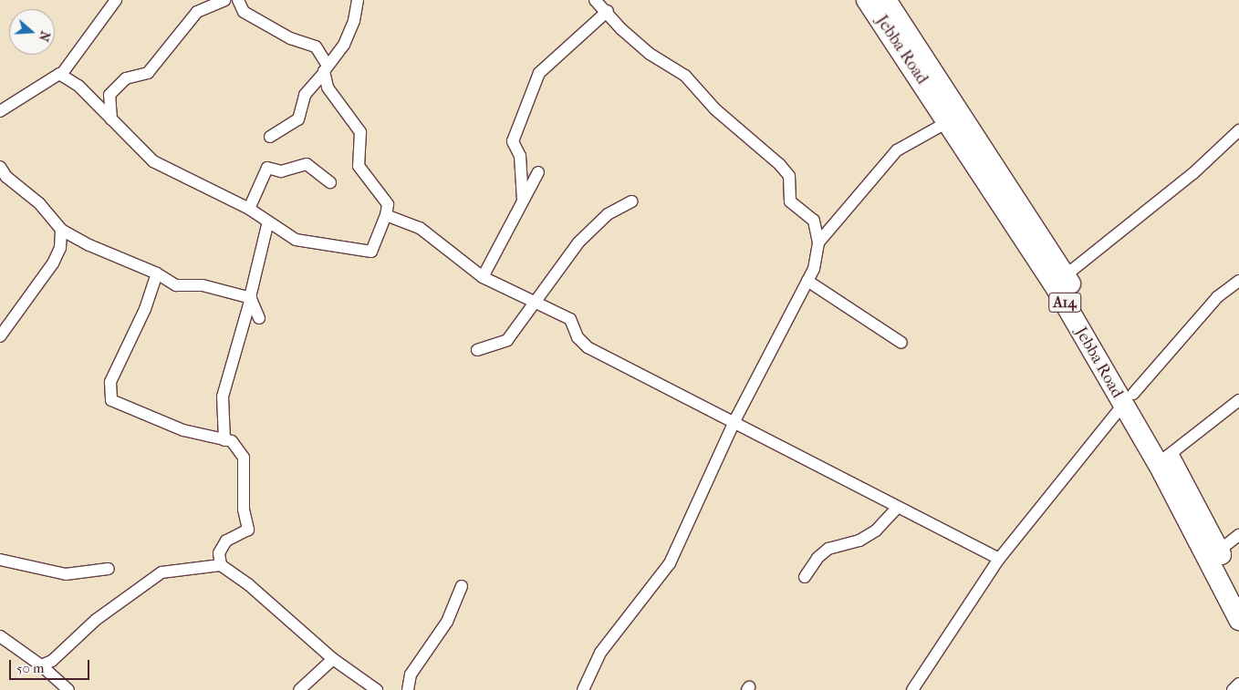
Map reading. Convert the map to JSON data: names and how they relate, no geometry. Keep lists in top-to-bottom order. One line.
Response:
{"streets":{"highway":["Jebba Road","A14"]},"scale_bar":"50 m","north":"right"}
